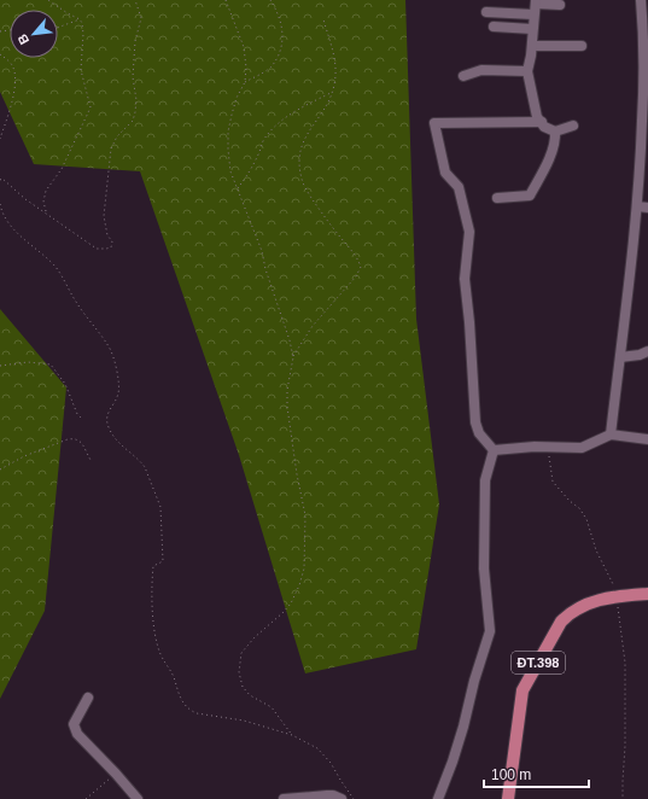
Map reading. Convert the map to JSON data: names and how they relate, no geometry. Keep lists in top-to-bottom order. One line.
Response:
{"streets":{"main road":["ĐT.398"]},"scale_bar":"100 m","north":"bottom left"}
